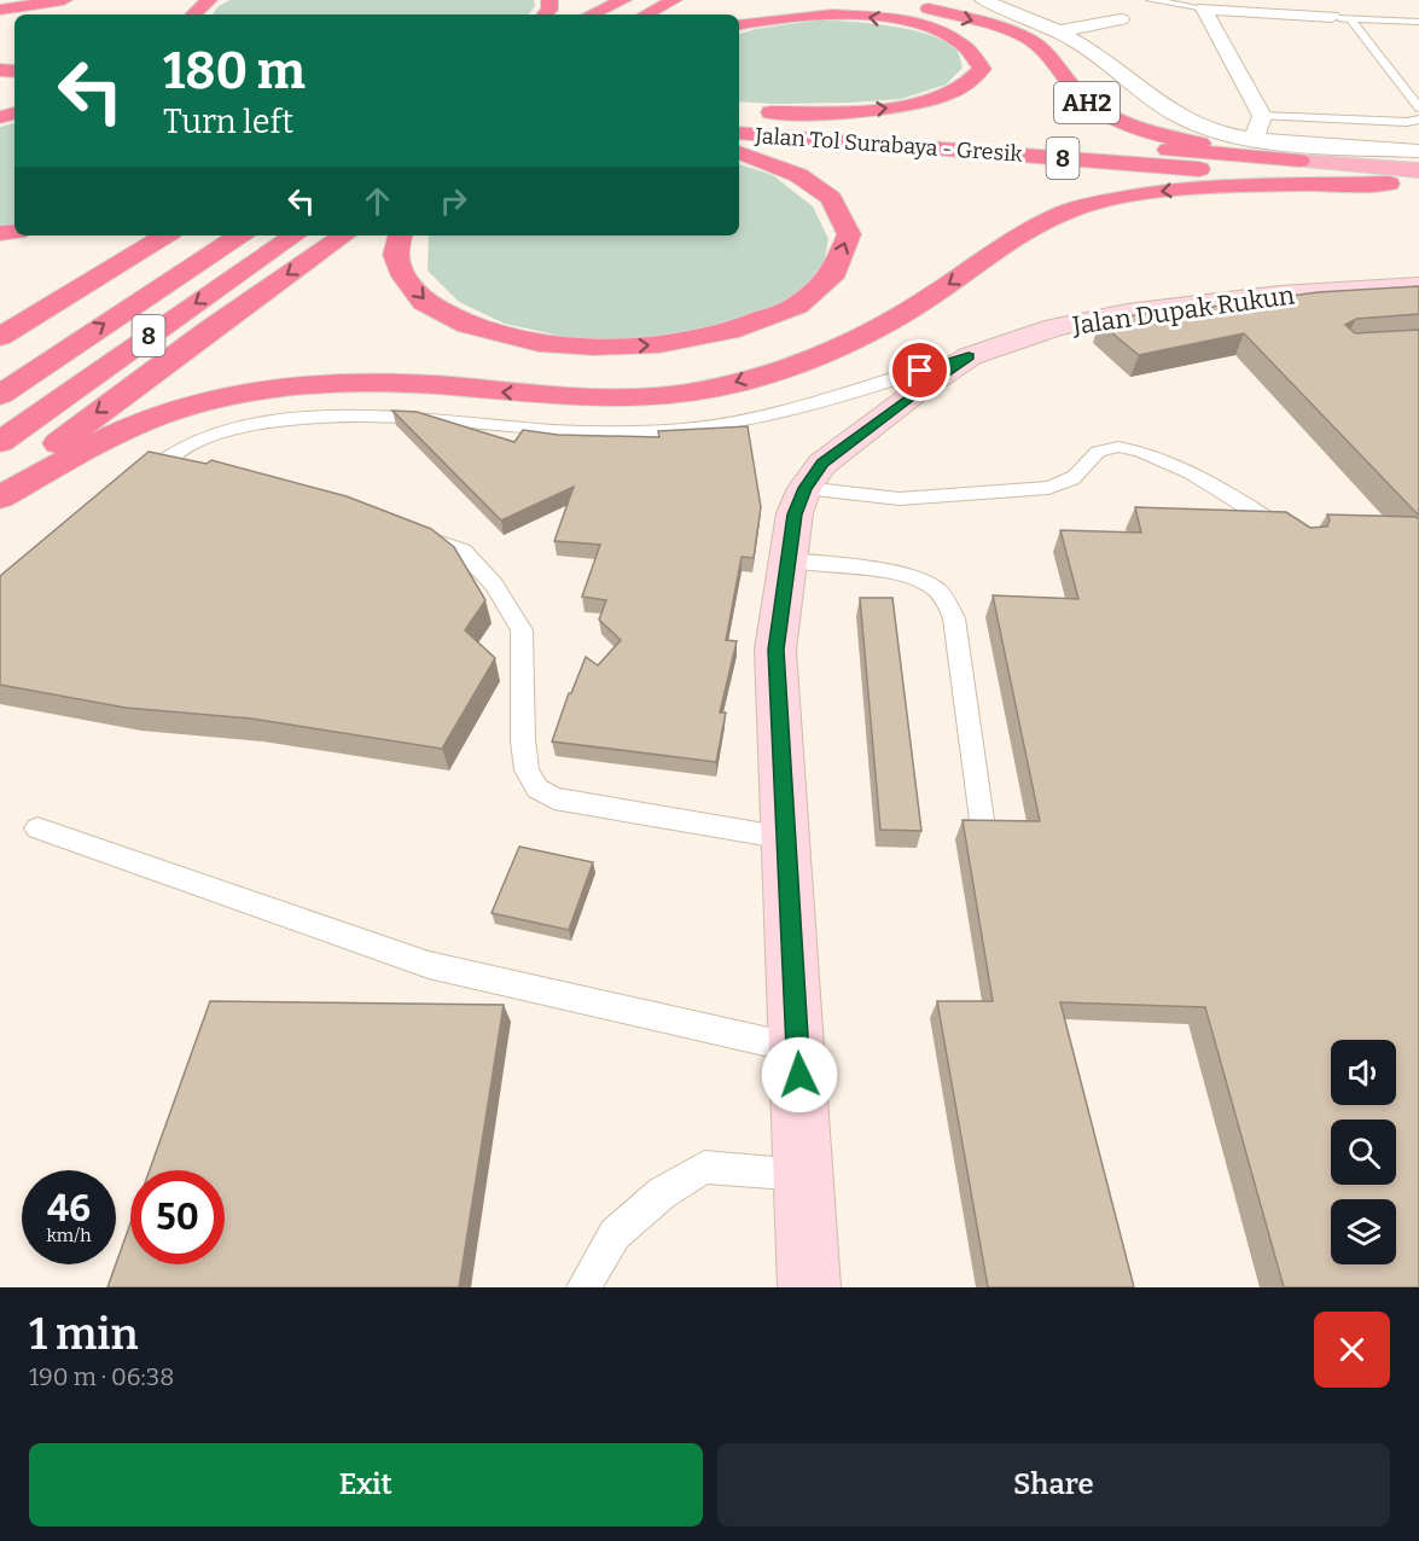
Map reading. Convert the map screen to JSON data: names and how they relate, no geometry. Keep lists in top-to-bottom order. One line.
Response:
{"streets":{"highway":["AH2","Jalan Tol Surabaya - Gresik","8"],"main road":["Jalan Dupak Rukun"]},"crossings":[["AH2","Jalan Tol Surabaya - Gresik"]],"page":{"turn":["180 m","Turn left"],"speed":"46 km/h","limit":"50","heading":["1 min","190 m · 06:38"],"buttons":["Exit","Share"]}}
